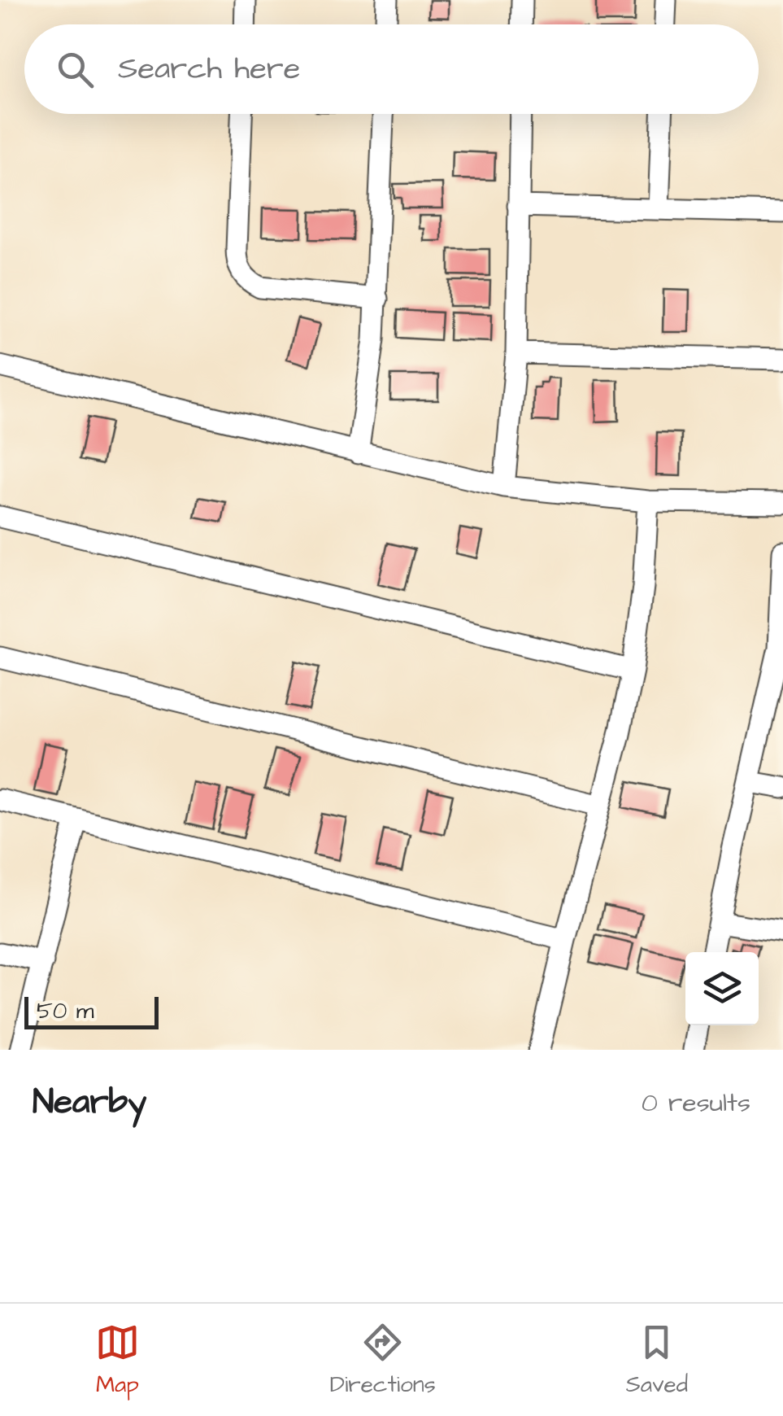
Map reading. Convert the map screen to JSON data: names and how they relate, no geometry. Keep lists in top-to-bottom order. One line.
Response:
{"scale_bar":"50 m","page":{"search":"Search here","scale":"50 m","heading":["Nearby","0 results"],"nav":["Map","Directions","Saved"]}}
